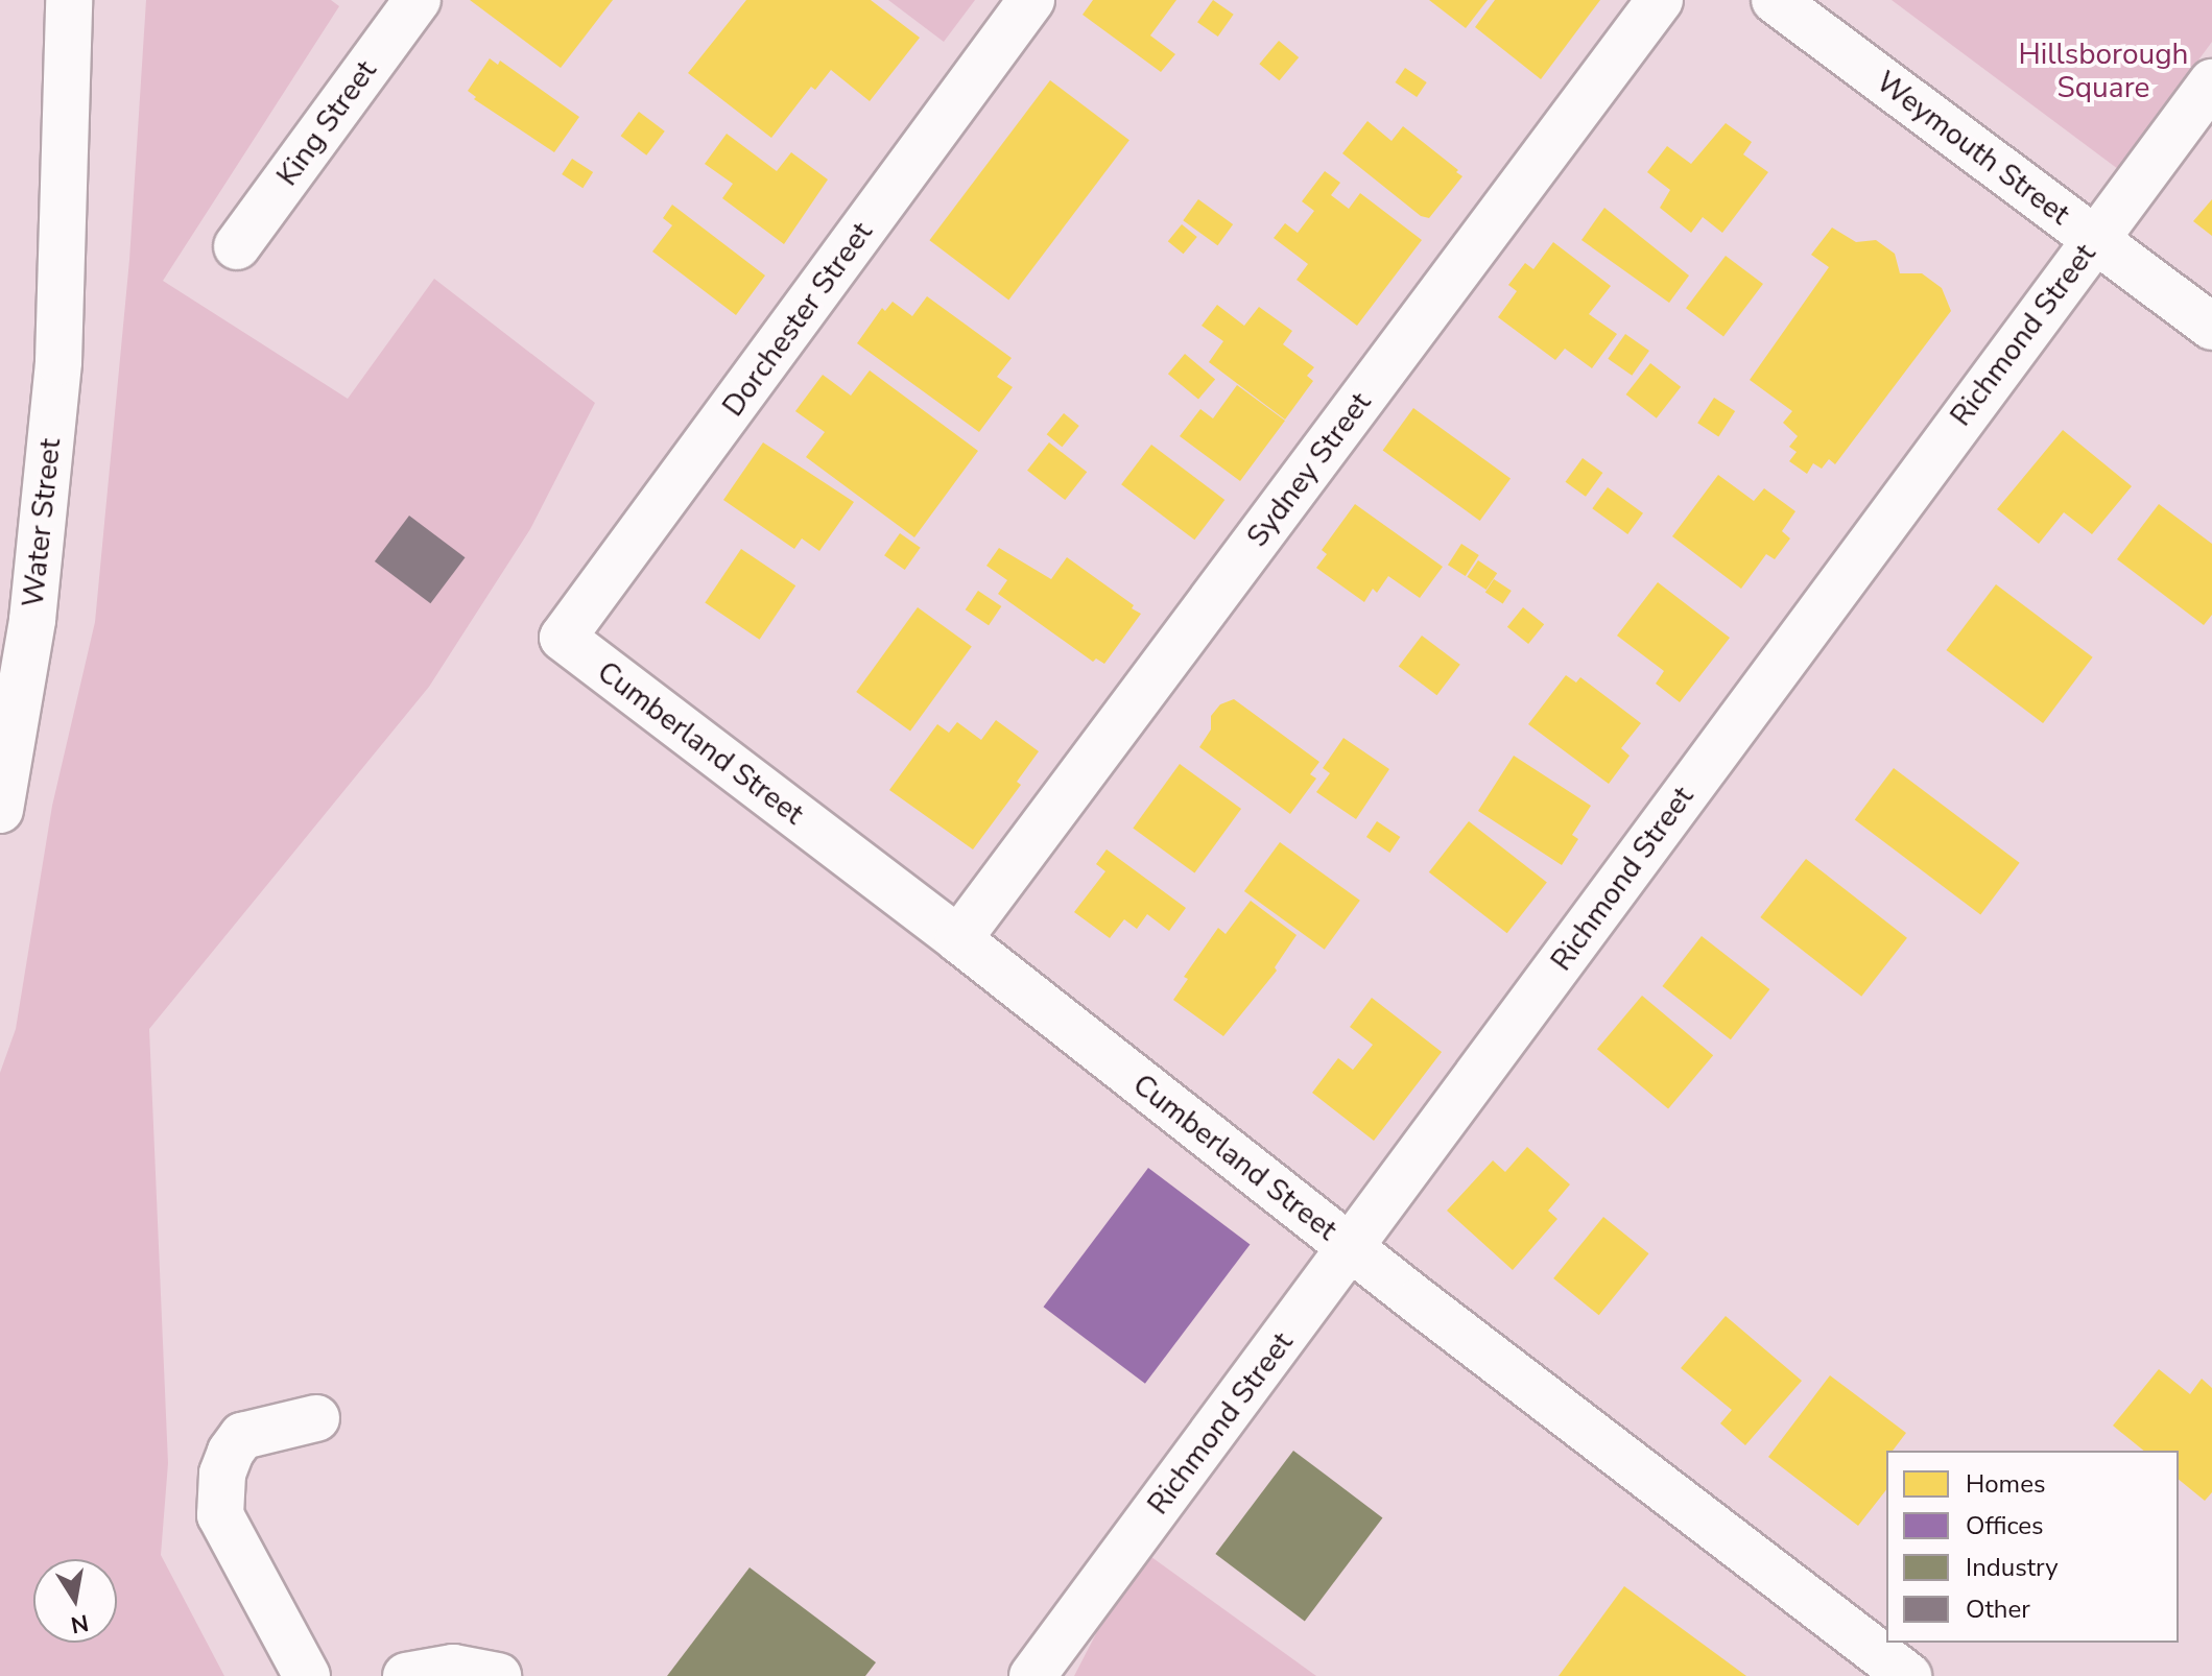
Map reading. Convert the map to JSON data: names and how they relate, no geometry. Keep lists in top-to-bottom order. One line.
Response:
{"streets":{"street":["King Street","Weymouth Street","Dorchester Street","Richmond Street","Sydney Street","Water Street","Cumberland Street"]},"crossings":[["Weymouth Street","Richmond Street"],["Dorchester Street","Cumberland Street"],["Richmond Street","Cumberland Street"],["Sydney Street","Cumberland Street"]],"parks":["Hillsborough Square"],"legend":["Homes","Offices","Industry","Other"],"north":"bottom"}
